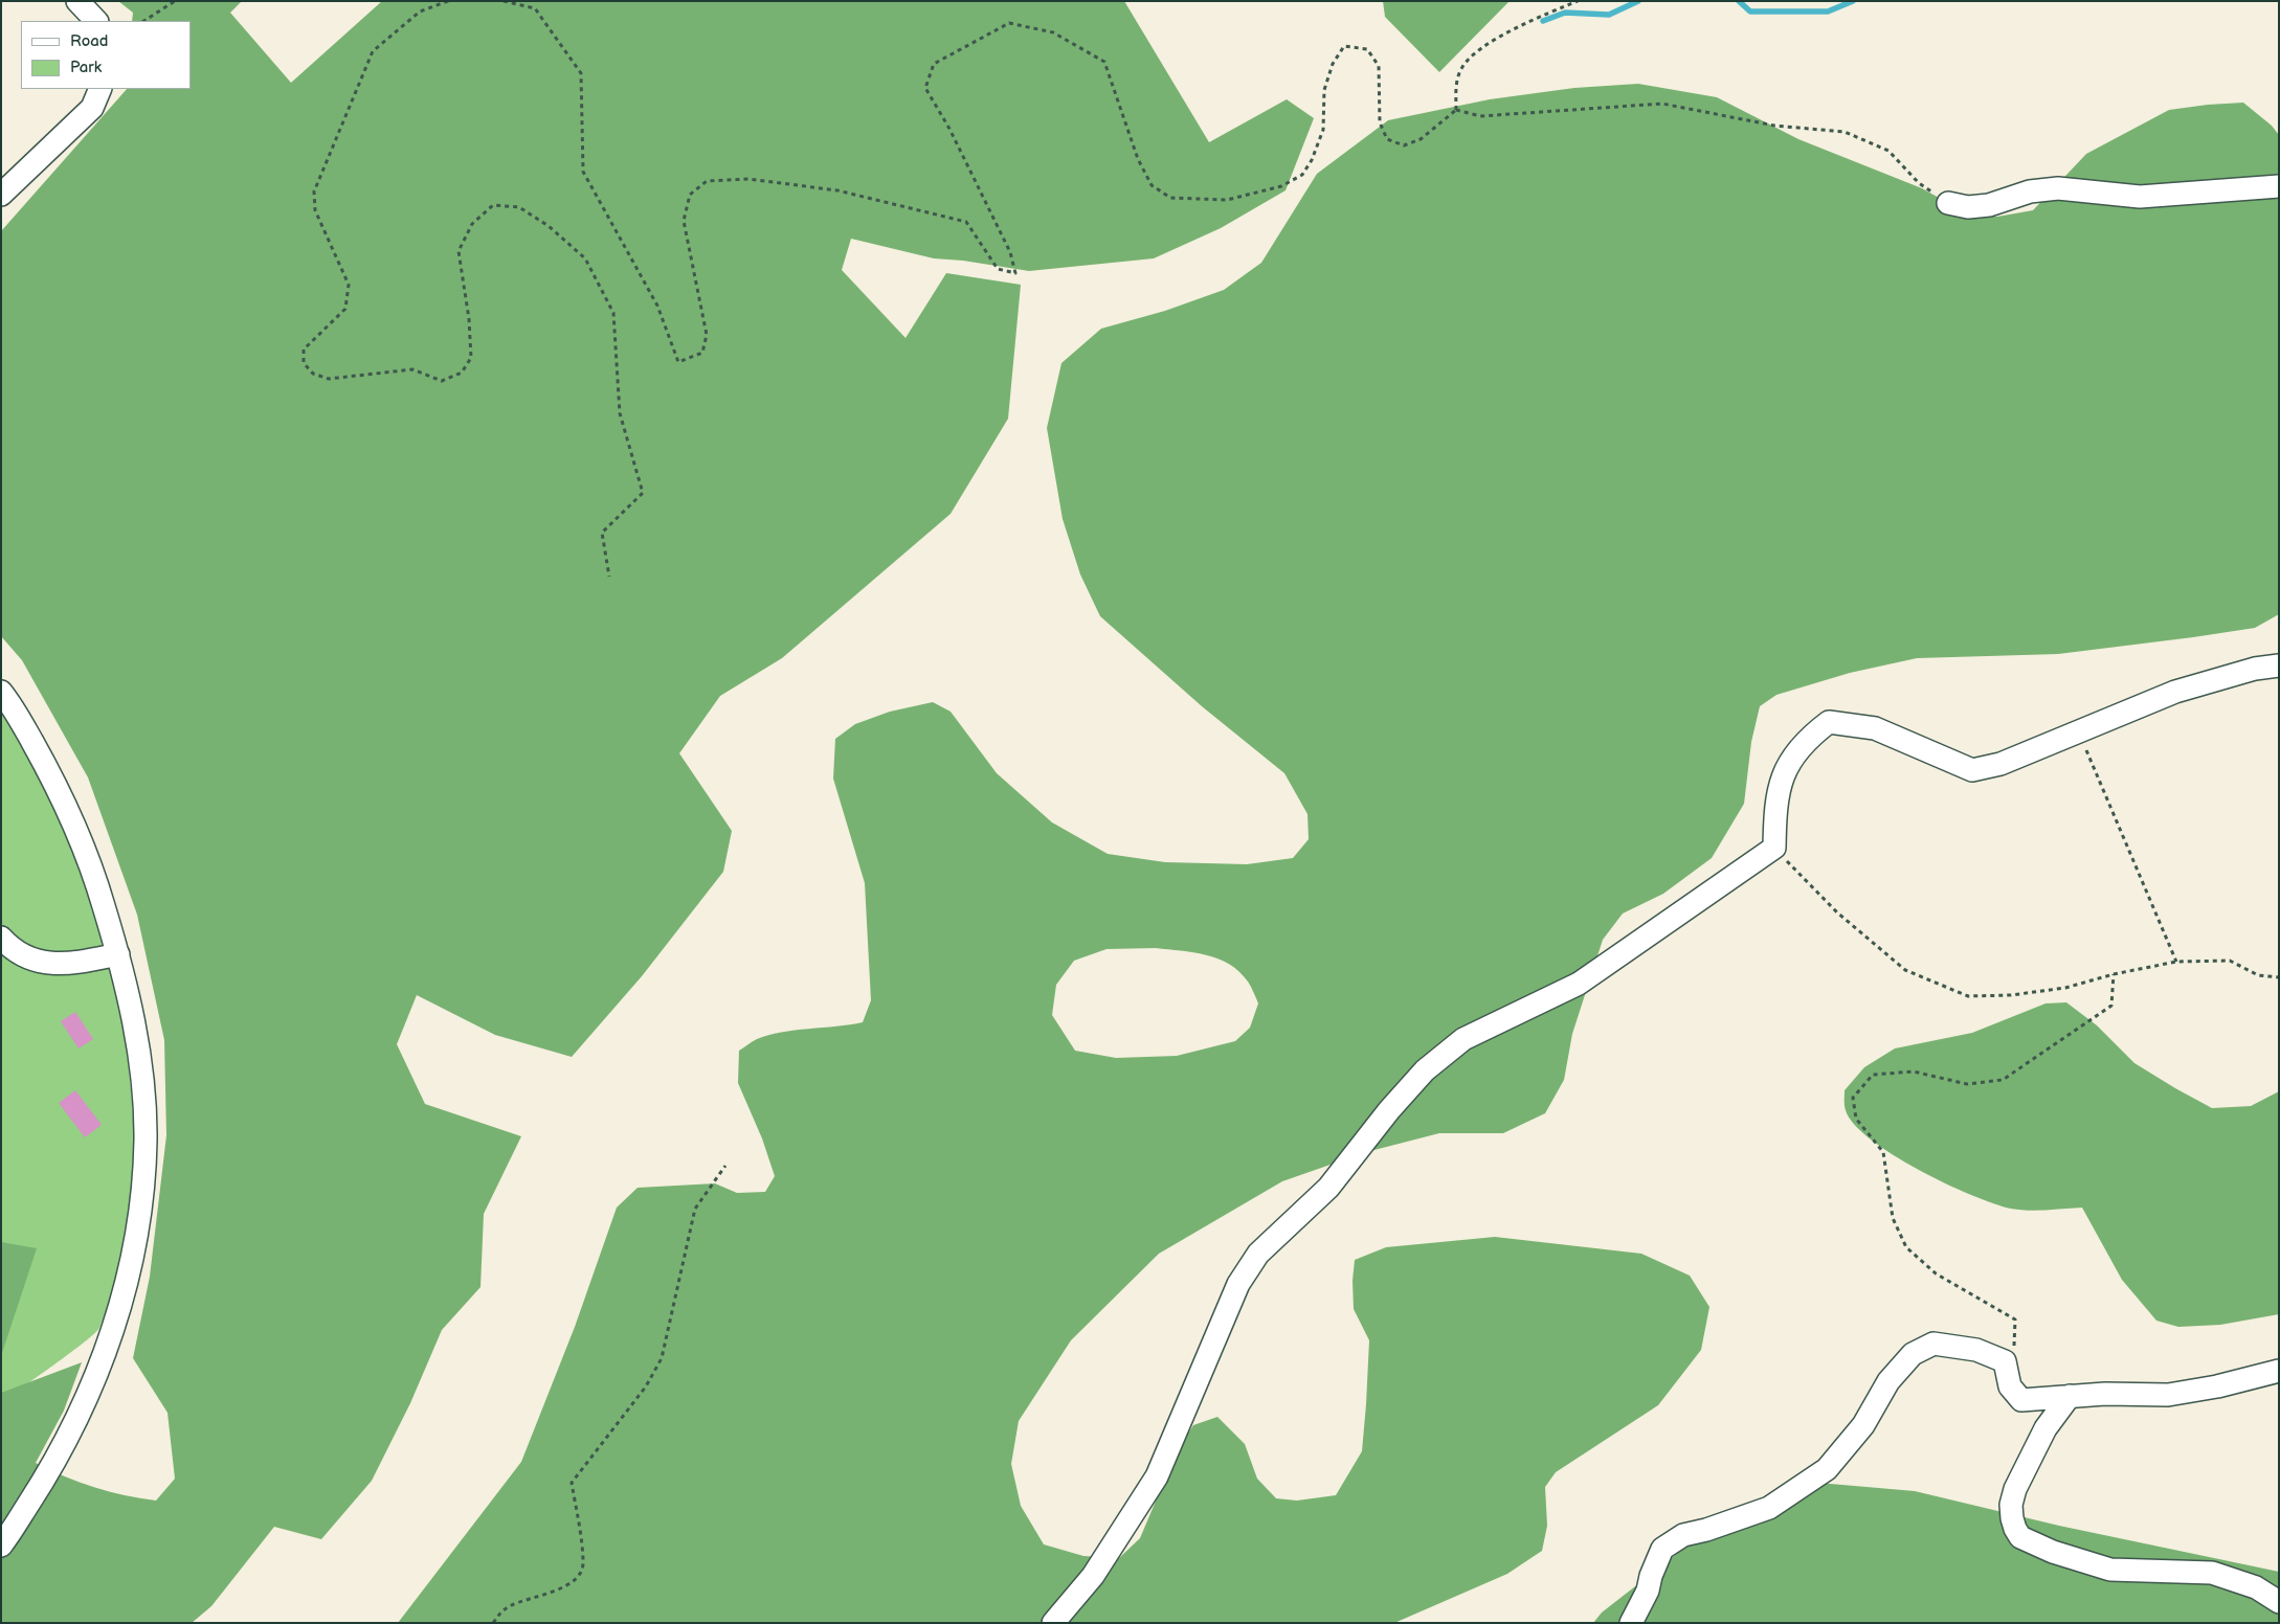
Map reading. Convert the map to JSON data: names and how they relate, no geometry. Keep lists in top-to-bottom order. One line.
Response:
{"legend":["Road","Park"]}
